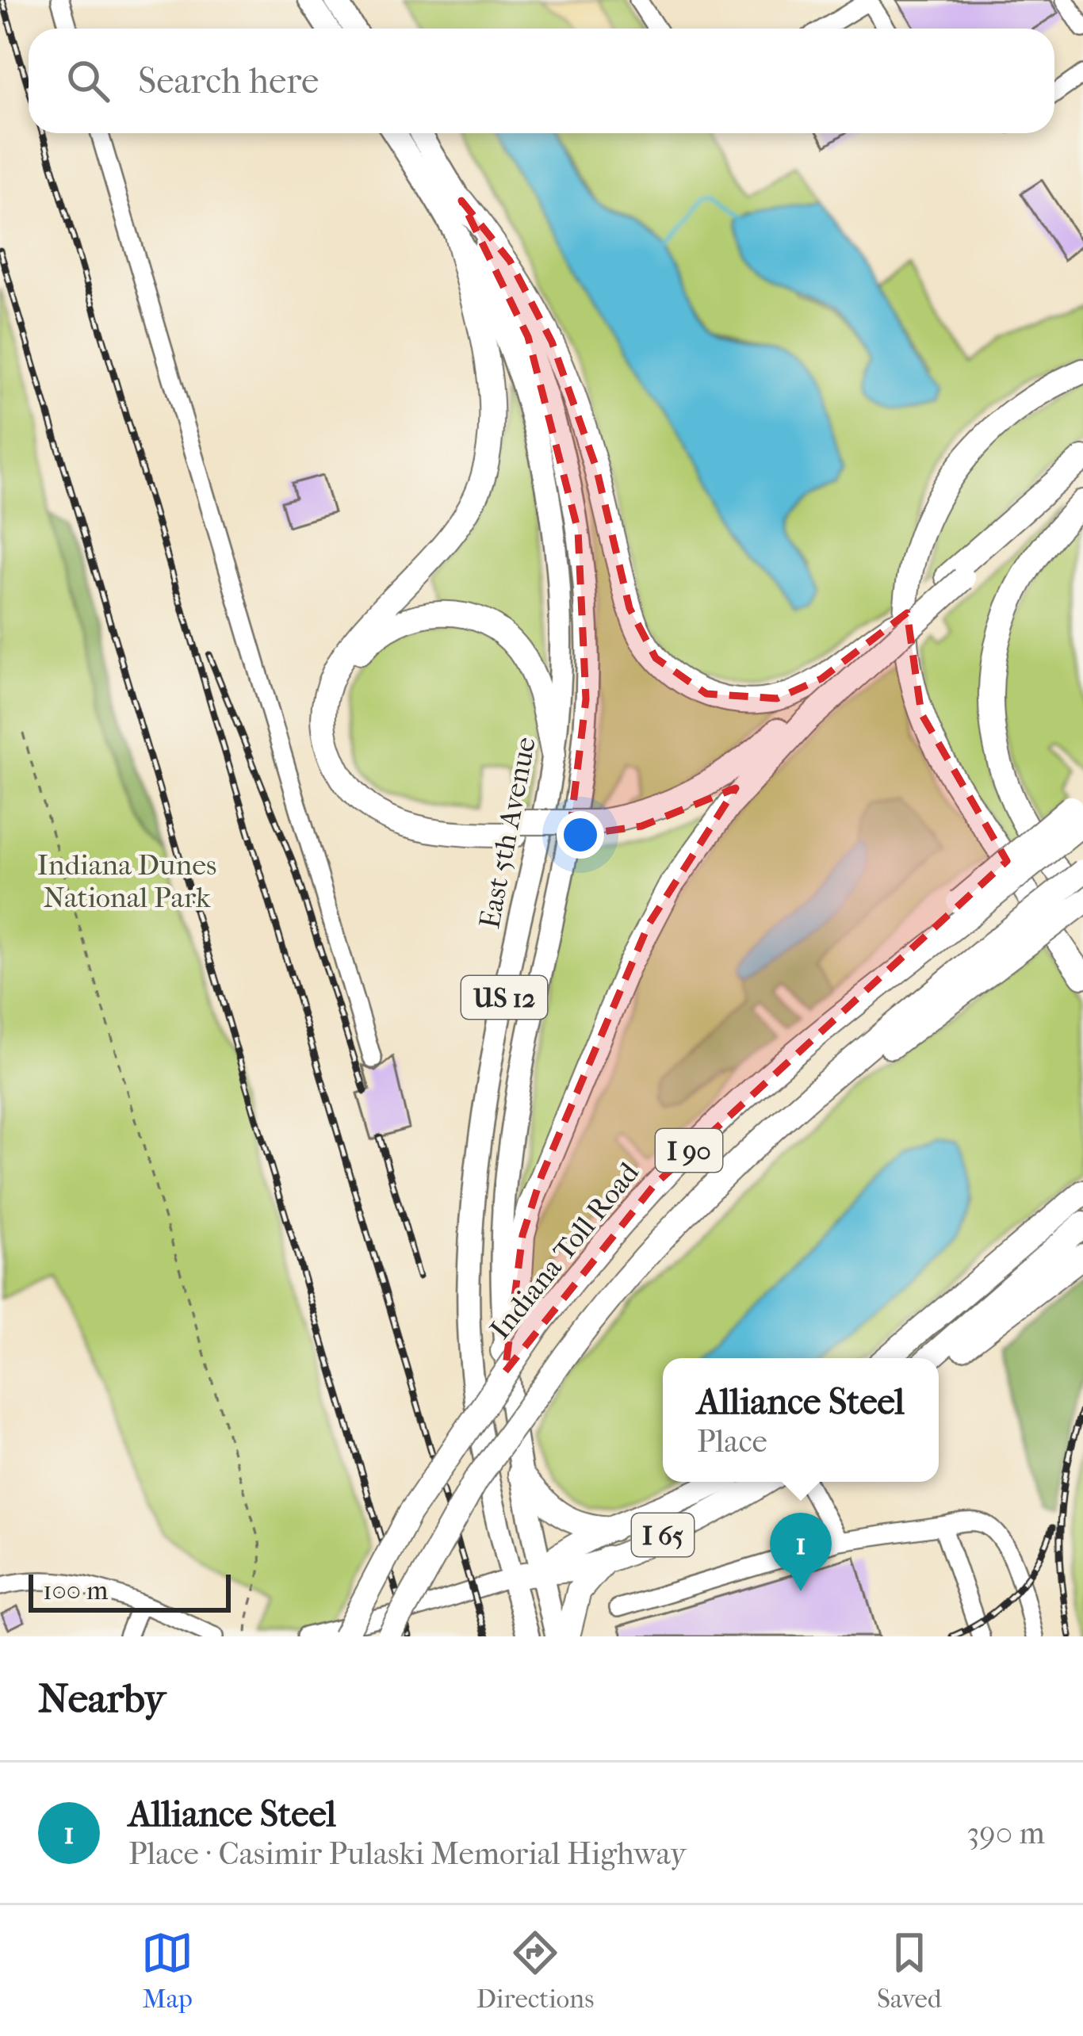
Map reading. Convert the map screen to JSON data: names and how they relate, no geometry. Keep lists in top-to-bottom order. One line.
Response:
{"streets":{"highway":["I 90","Indiana Toll Road","I 65"],"main road":["East 5th Avenue","US 12"]},"crossings":[["East 5th Avenue","I 65"]],"parks":["Indiana Dunes National Park"],"scale_bar":"100 m","page":{"search":"Search here","popup":["Alliance Steel","Place"],"pins":"1","scale":"100 m","heading":"Nearby","list":[{"mark":"1","name":"Alliance Steel","note":"Place · Casimir Pulaski Memorial Highway","value":"390 m"}],"nav":["Map","Directions","Saved"]}}
